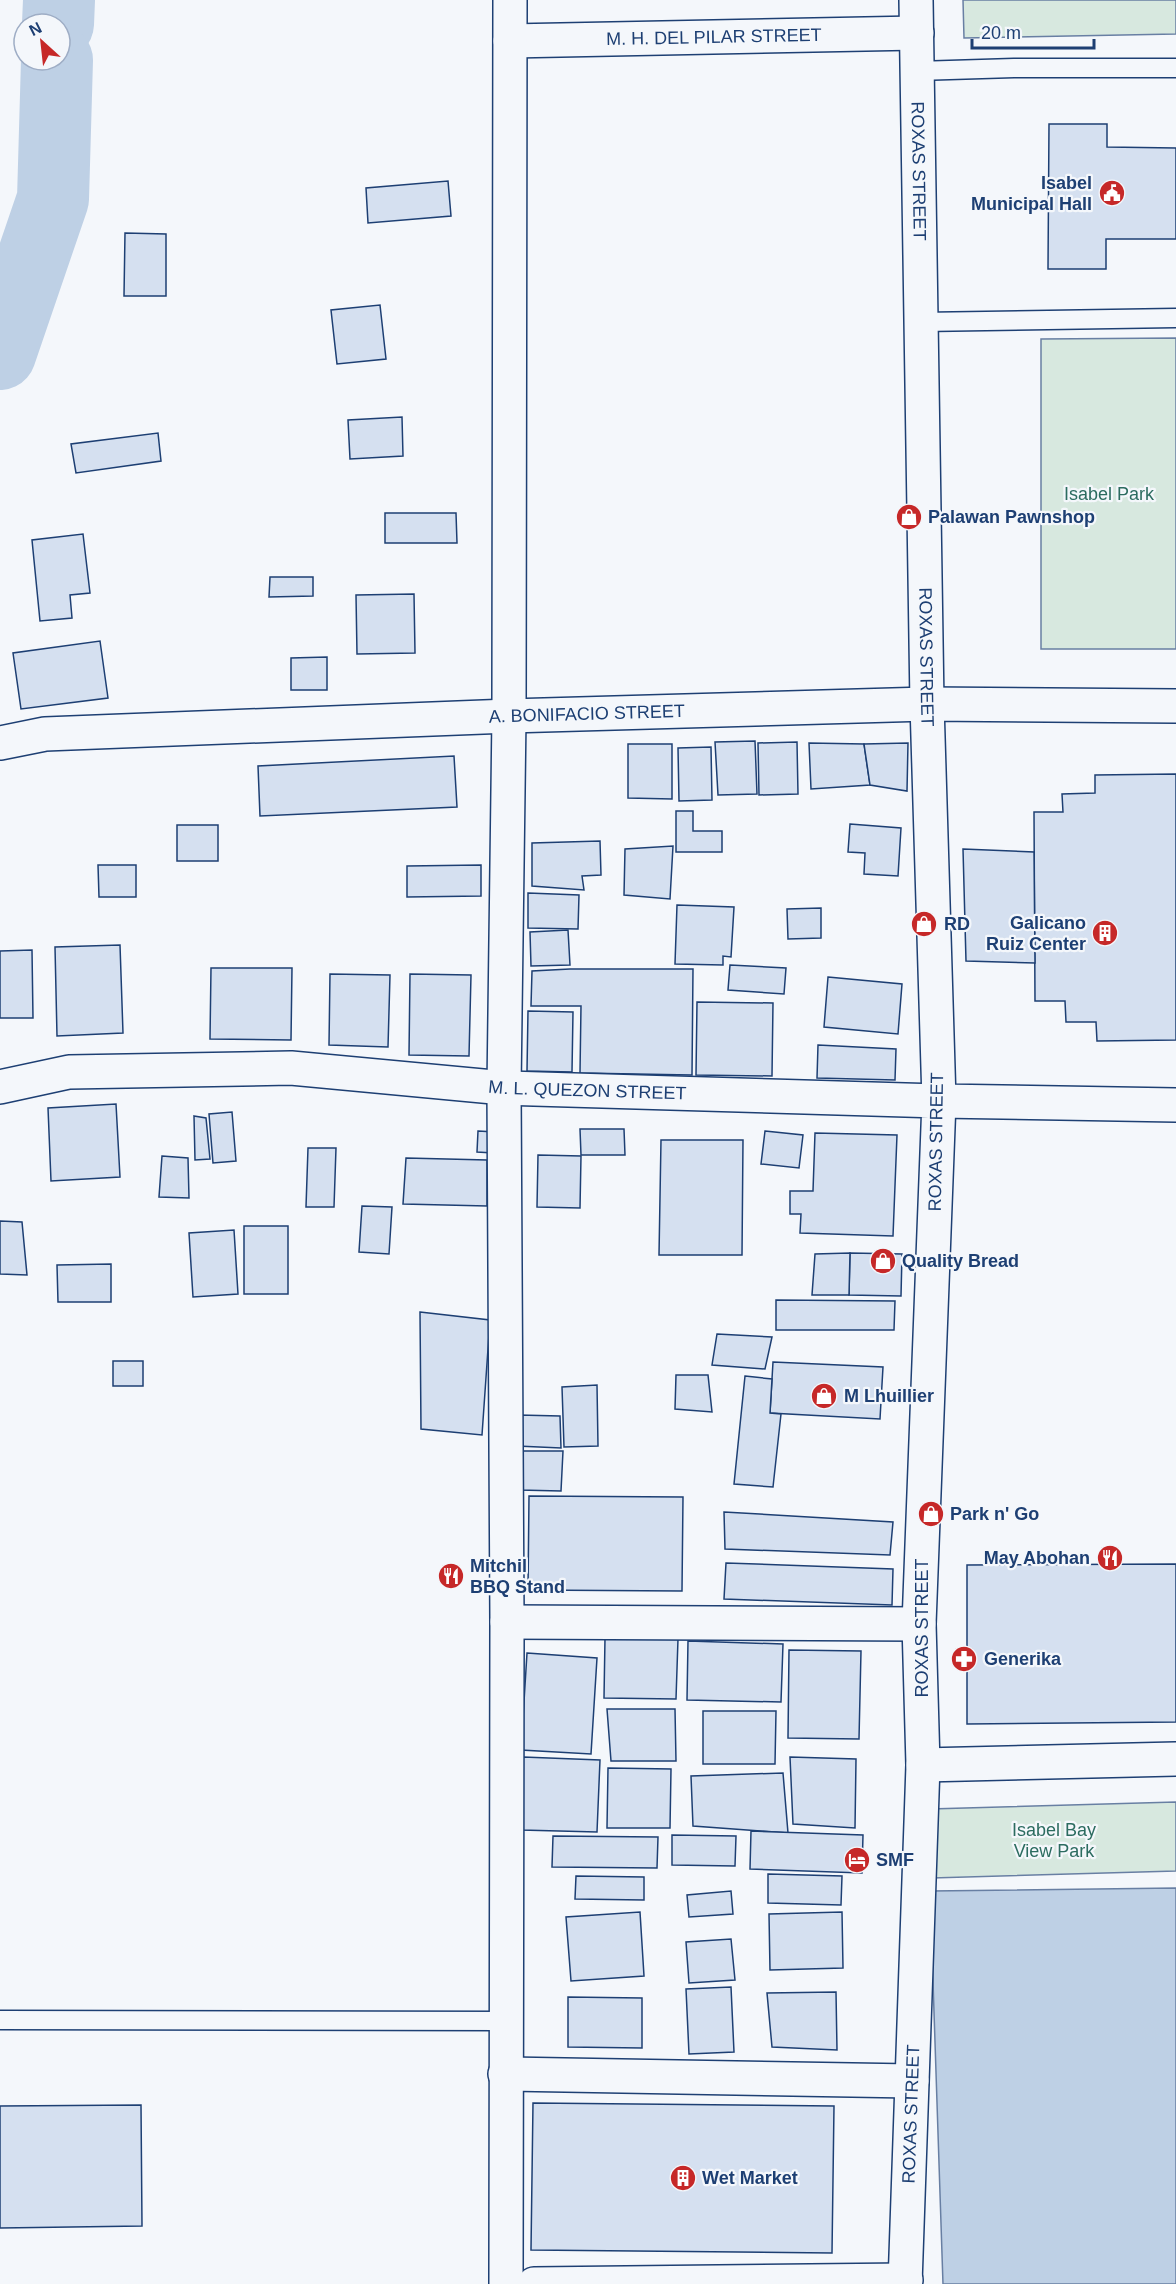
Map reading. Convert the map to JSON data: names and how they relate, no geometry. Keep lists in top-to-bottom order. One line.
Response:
{"streets":{"street":["M. H. DEL PILAR STREET","ROXAS STREET","A. BONIFACIO STREET","M. L. QUEZON STREET"]},"crossings":[["M. H. DEL PILAR STREET","ROXAS STREET"],["ROXAS STREET","A. BONIFACIO STREET"],["ROXAS STREET","M. L. QUEZON STREET"]],"parks":["Isabel Park","Isabel Bay View Park"],"places":{"public building":["Isabel Municipal Hall"],"shop":["Palawan Pawnshop","RD","Quality Bread","M Lhuillier","Park n' Go"],"building":["Galicano Ruiz Center","Wet Market"],"restaurant":["May Abohan","Mitchil BBQ Stand"],"pharmacy":["Generika"],"hotel":["SMF"]},"scale_bar":"20 m","north":"top left"}
